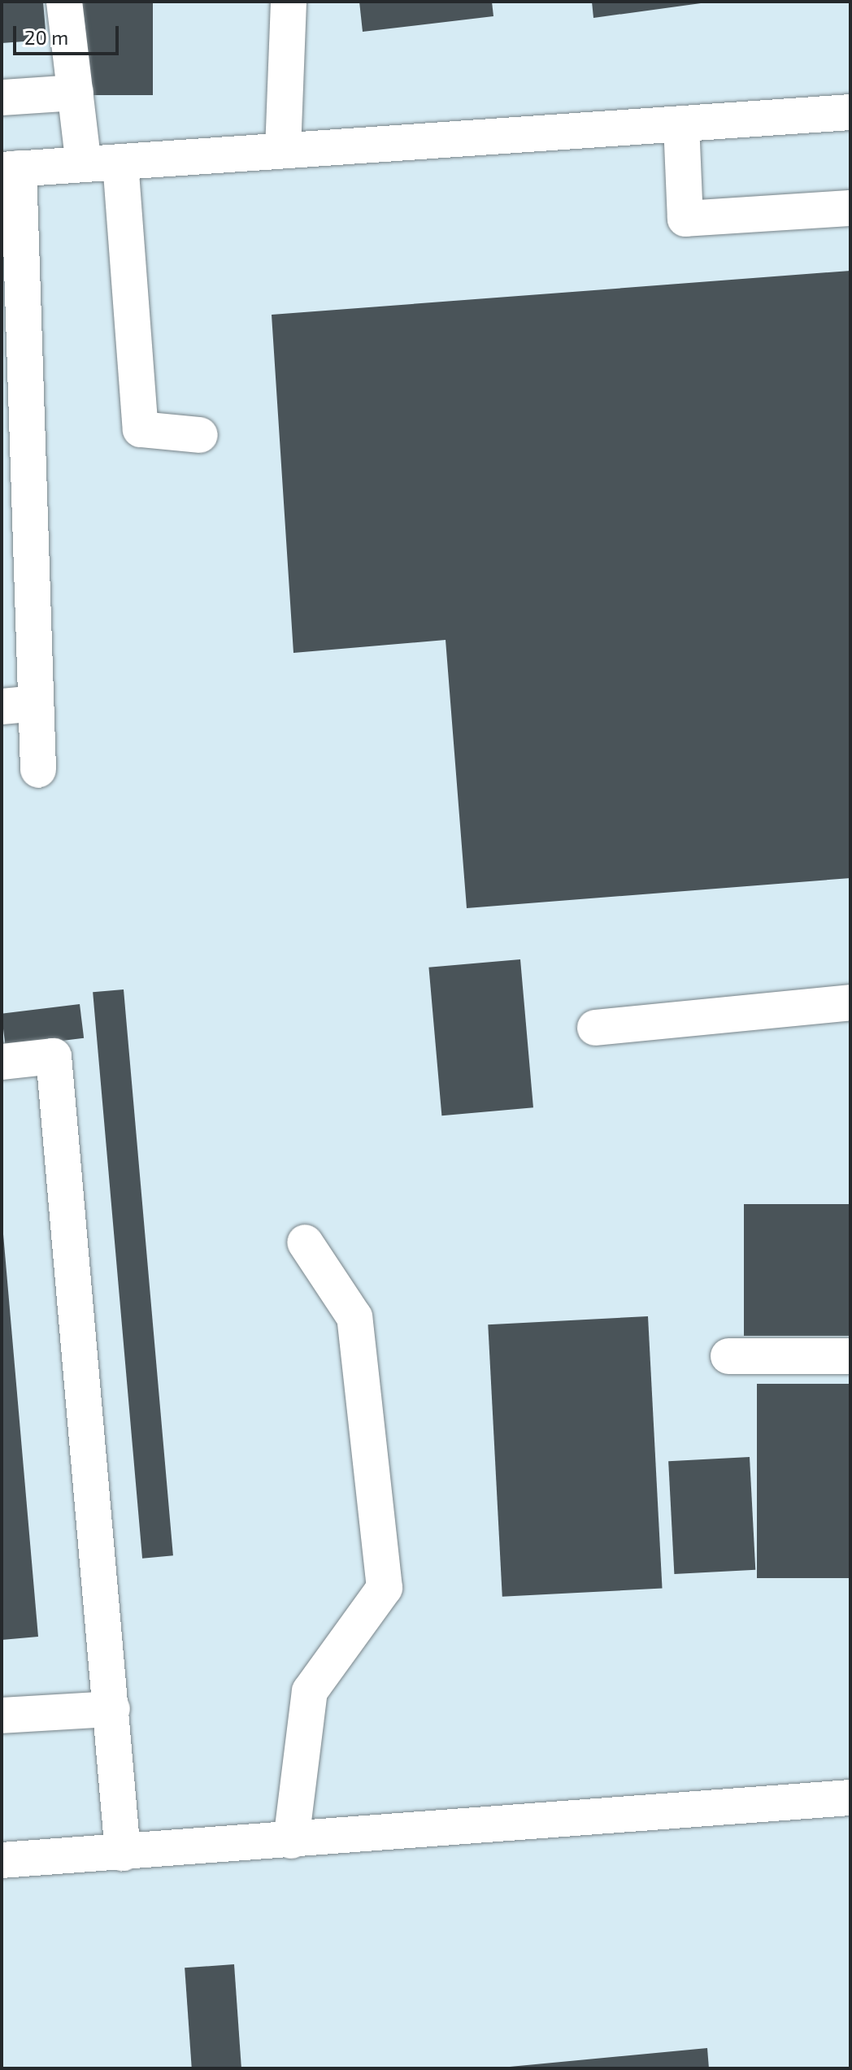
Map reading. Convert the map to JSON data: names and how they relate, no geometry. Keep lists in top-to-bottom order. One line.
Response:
{"scale_bar":"20 m"}
